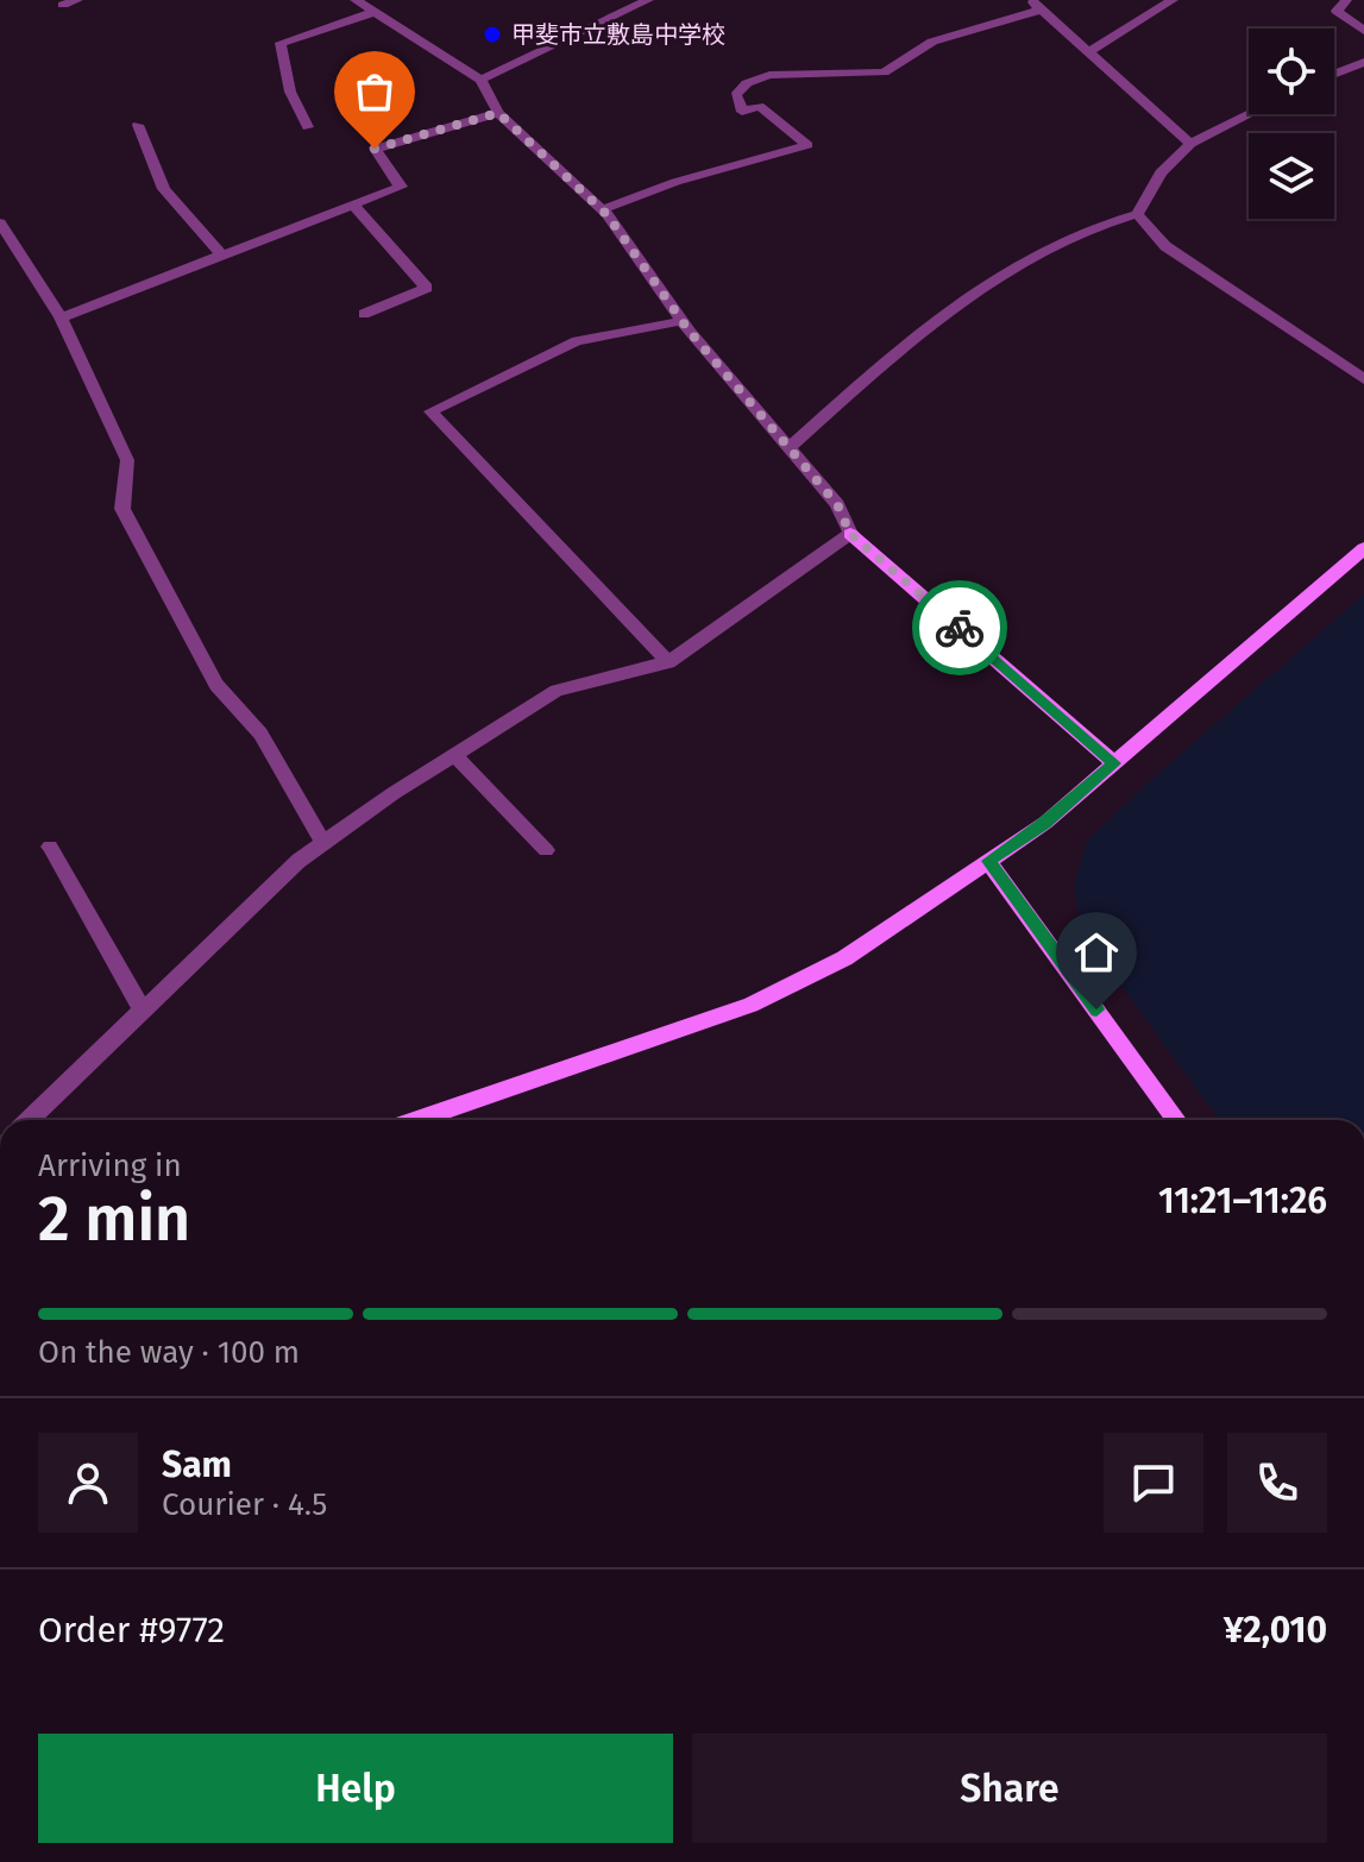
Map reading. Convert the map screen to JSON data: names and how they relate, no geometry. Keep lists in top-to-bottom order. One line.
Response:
{"places":["甲斐市立敷島中学校"],"page":{"heading":["2 min","Arriving in","11:21–11:26"],"panel":["Sam","Courier · 4.5","Order #9772","¥2,010"],"bar":"On the way · 100 m","buttons":["Help","Share"]}}
